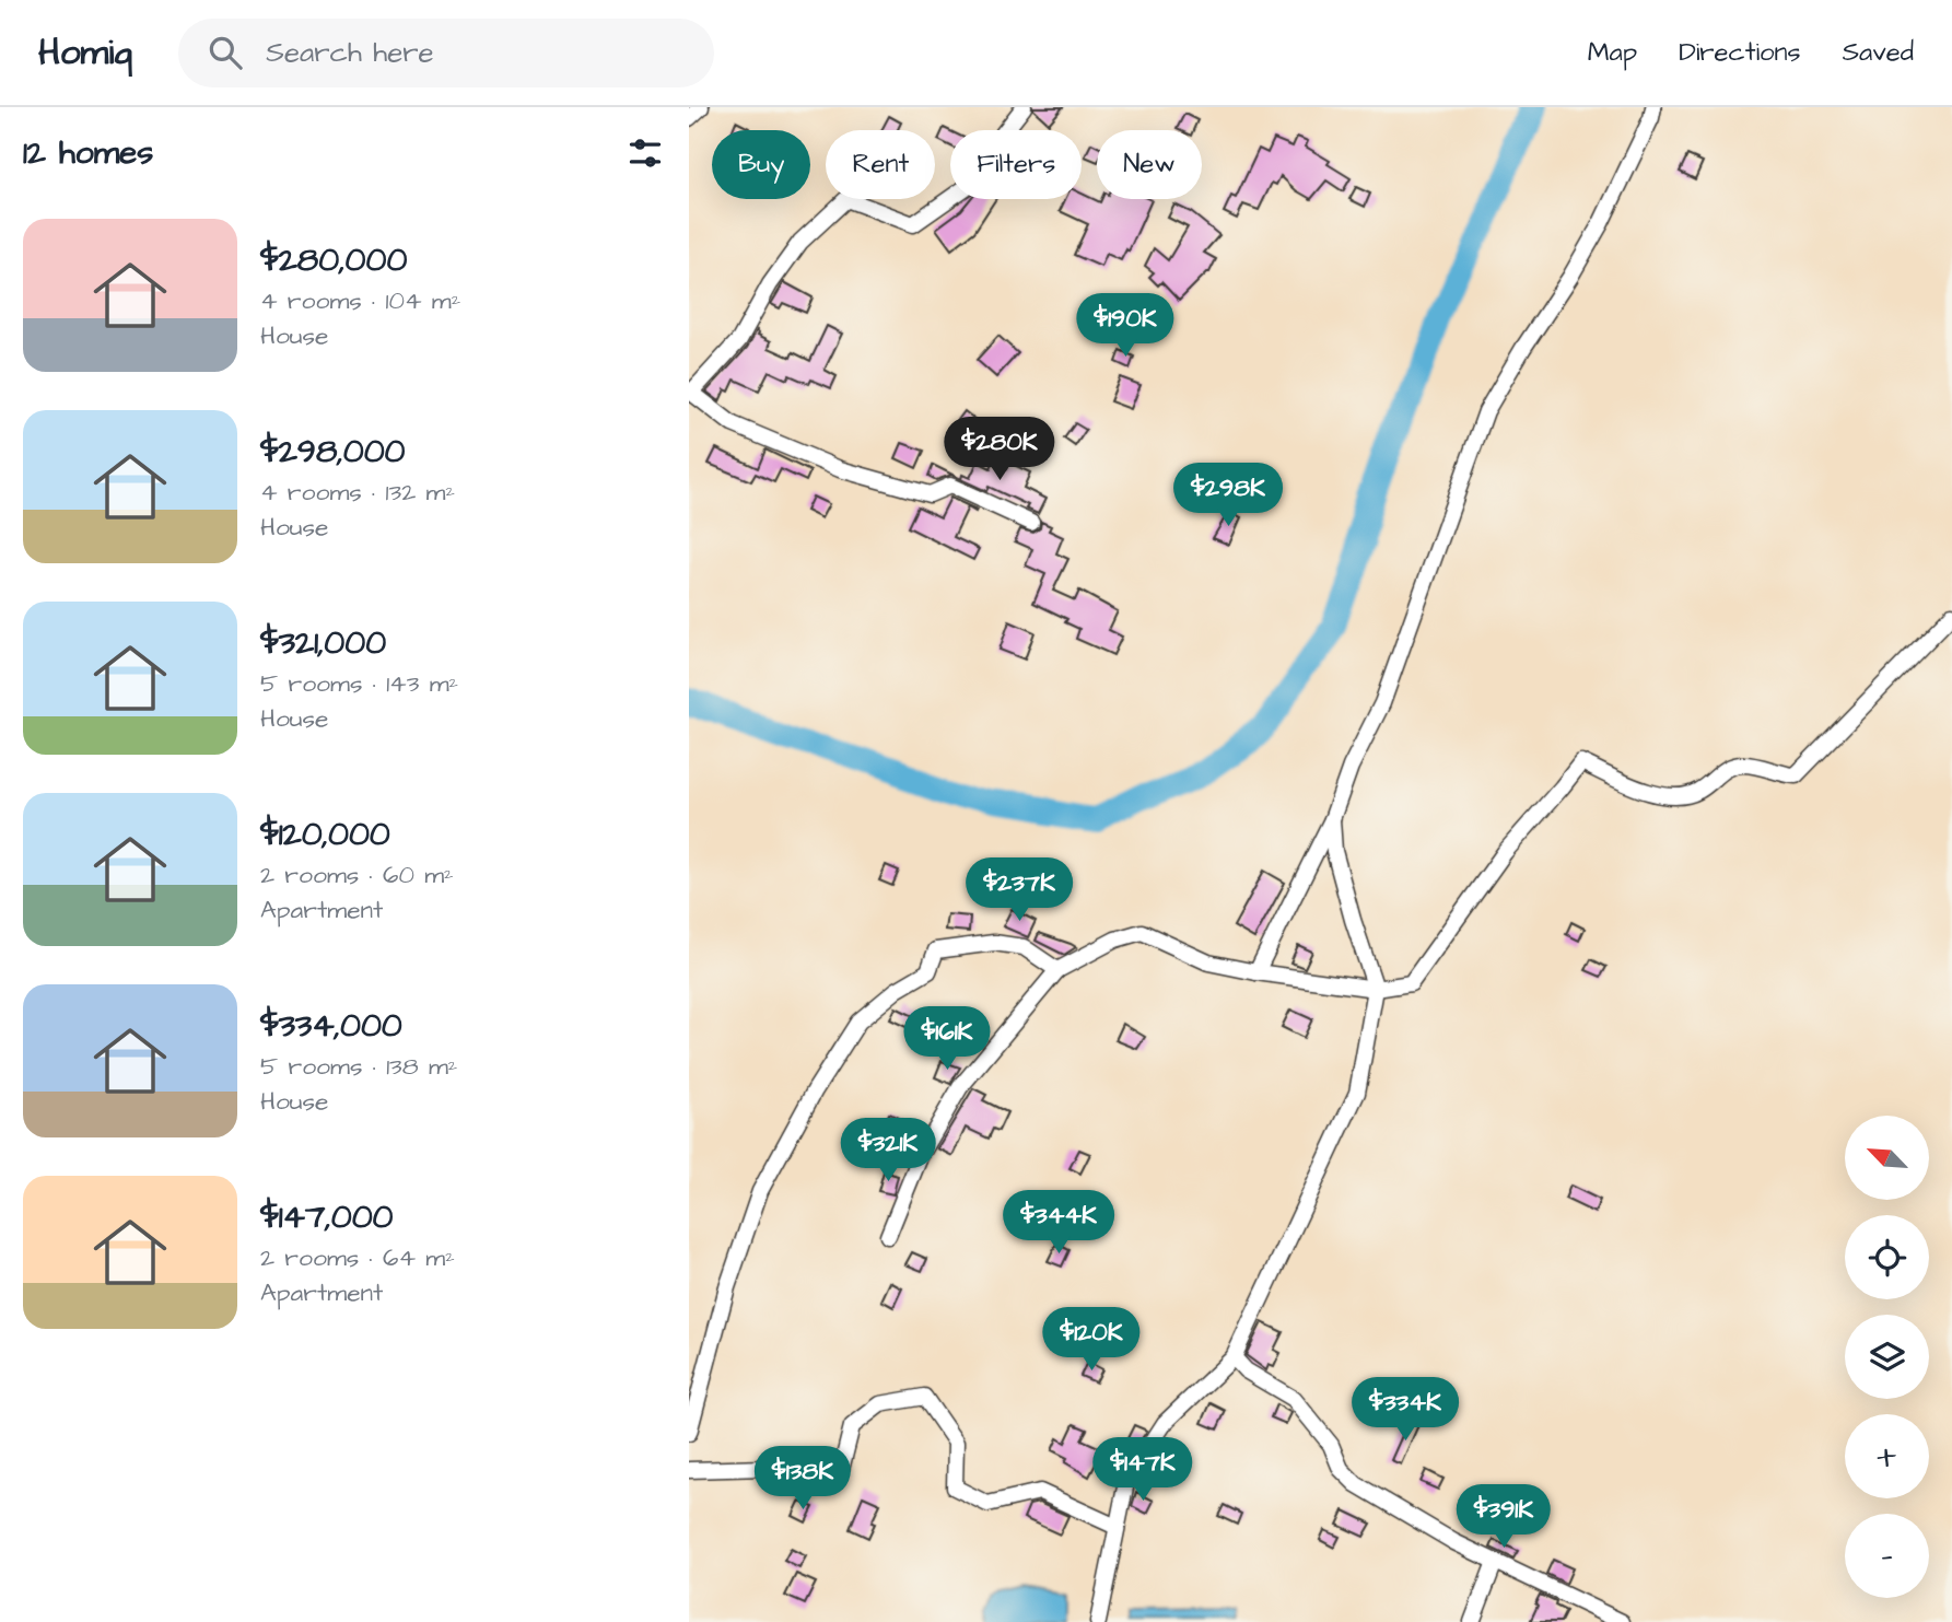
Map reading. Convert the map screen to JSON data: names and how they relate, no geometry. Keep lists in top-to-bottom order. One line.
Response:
{"north":"top left","page":{"header":"Homiq","search":"Search here","nav":["Map","Directions","Saved"],"heading":"12 homes","chip":["Buy","Rent","Filters","New"],"list":[{"name":"$280,000","note":"4 rooms · 104 m² · House"},{"name":"$298,000","note":"4 rooms · 132 m² · House"},{"name":"$321,000","note":"5 rooms · 143 m² · House"},{"name":"$120,000","note":"2 rooms · 60 m² · Apartment"},{"name":"$334,000","note":"5 rooms · 138 m² · House"},{"name":"$147,000","note":"2 rooms · 64 m² · Apartment"}],"price":["$190K","$280K","$298K","$237K","$161K","$321K","$344K","$120K","$334K","$147K","$138K","$391K"],"map_buttons":["+","−"]}}
